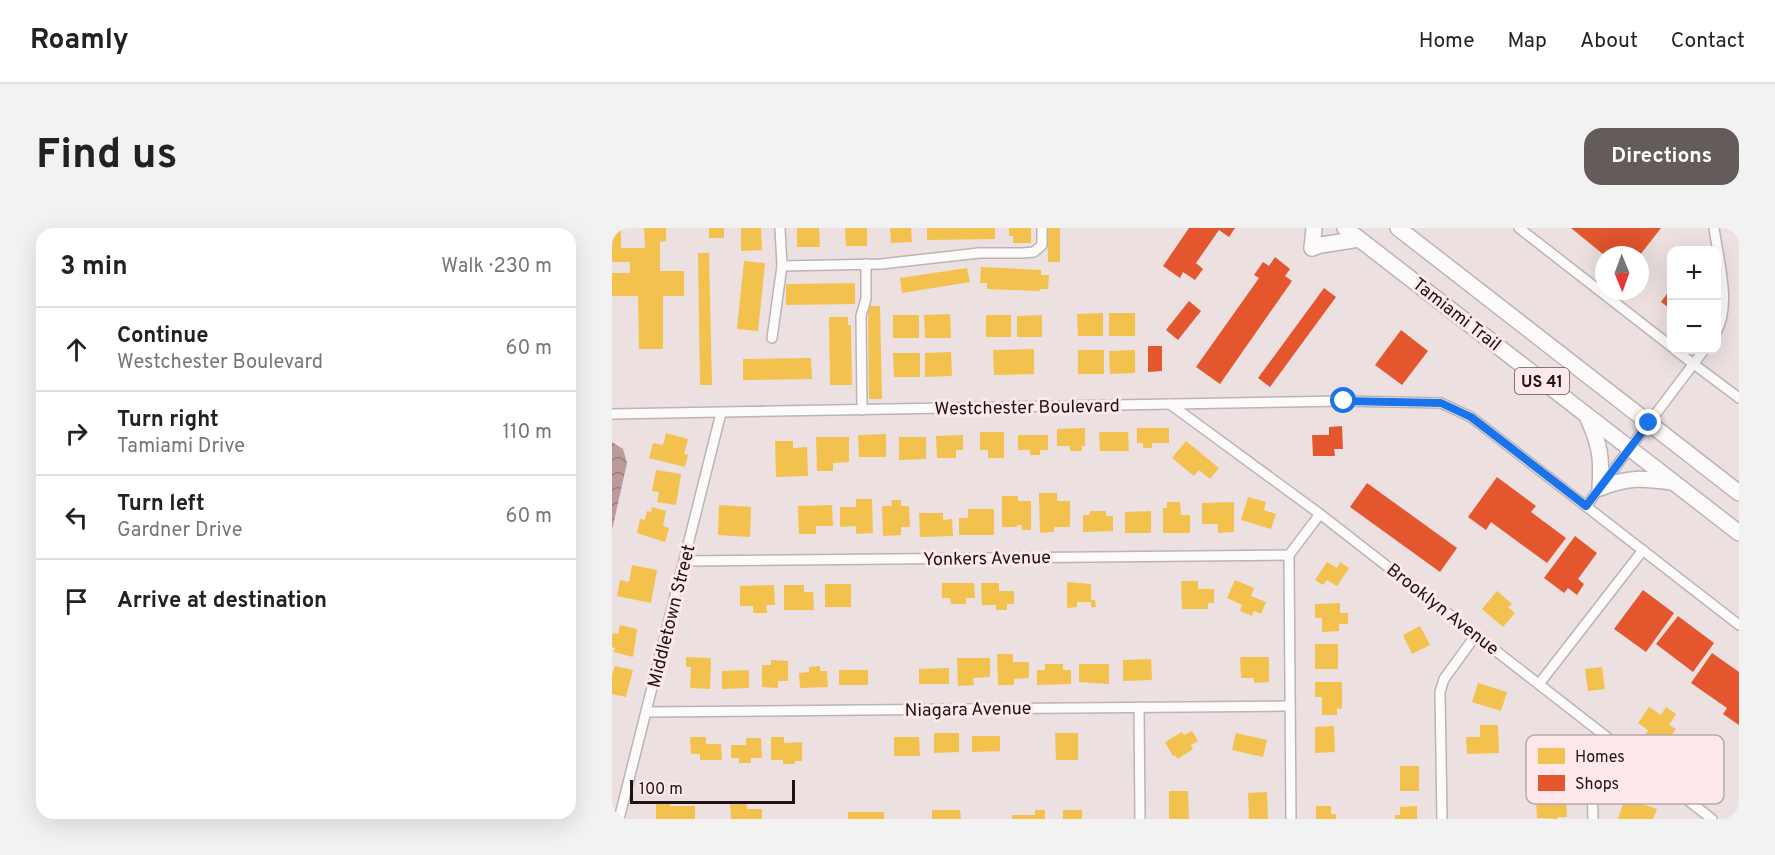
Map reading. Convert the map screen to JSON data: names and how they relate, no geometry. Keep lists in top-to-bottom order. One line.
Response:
{"streets":{"main road":["Tamiami Trail","US 41"],"street":["Westchester Boulevard","Yonkers Avenue","Brooklyn Avenue","Middletown Street","Niagara Avenue"]},"crossings":[["Westchester Boulevard","Brooklyn Avenue"],["Westchester Boulevard","Middletown Street"],["Yonkers Avenue","Middletown Street"],["Middletown Street","Niagara Avenue"]],"legend":["Homes","Shops"],"scale_bar":"100 m","north":"bottom","page":{"header":"Roamly","nav":["Home","Map","About","Contact"],"buttons":"Directions","title":"Find us","heading":["3 min","Walk · 230 m"],"map_buttons":["+","−"],"list":[["Continue","Westchester Boulevard","60 m"],["Turn right","Tamiami Drive","110 m"],["Turn left","Gardner Drive","60 m"],"Arrive at destination"],"scale":"100 m"}}
